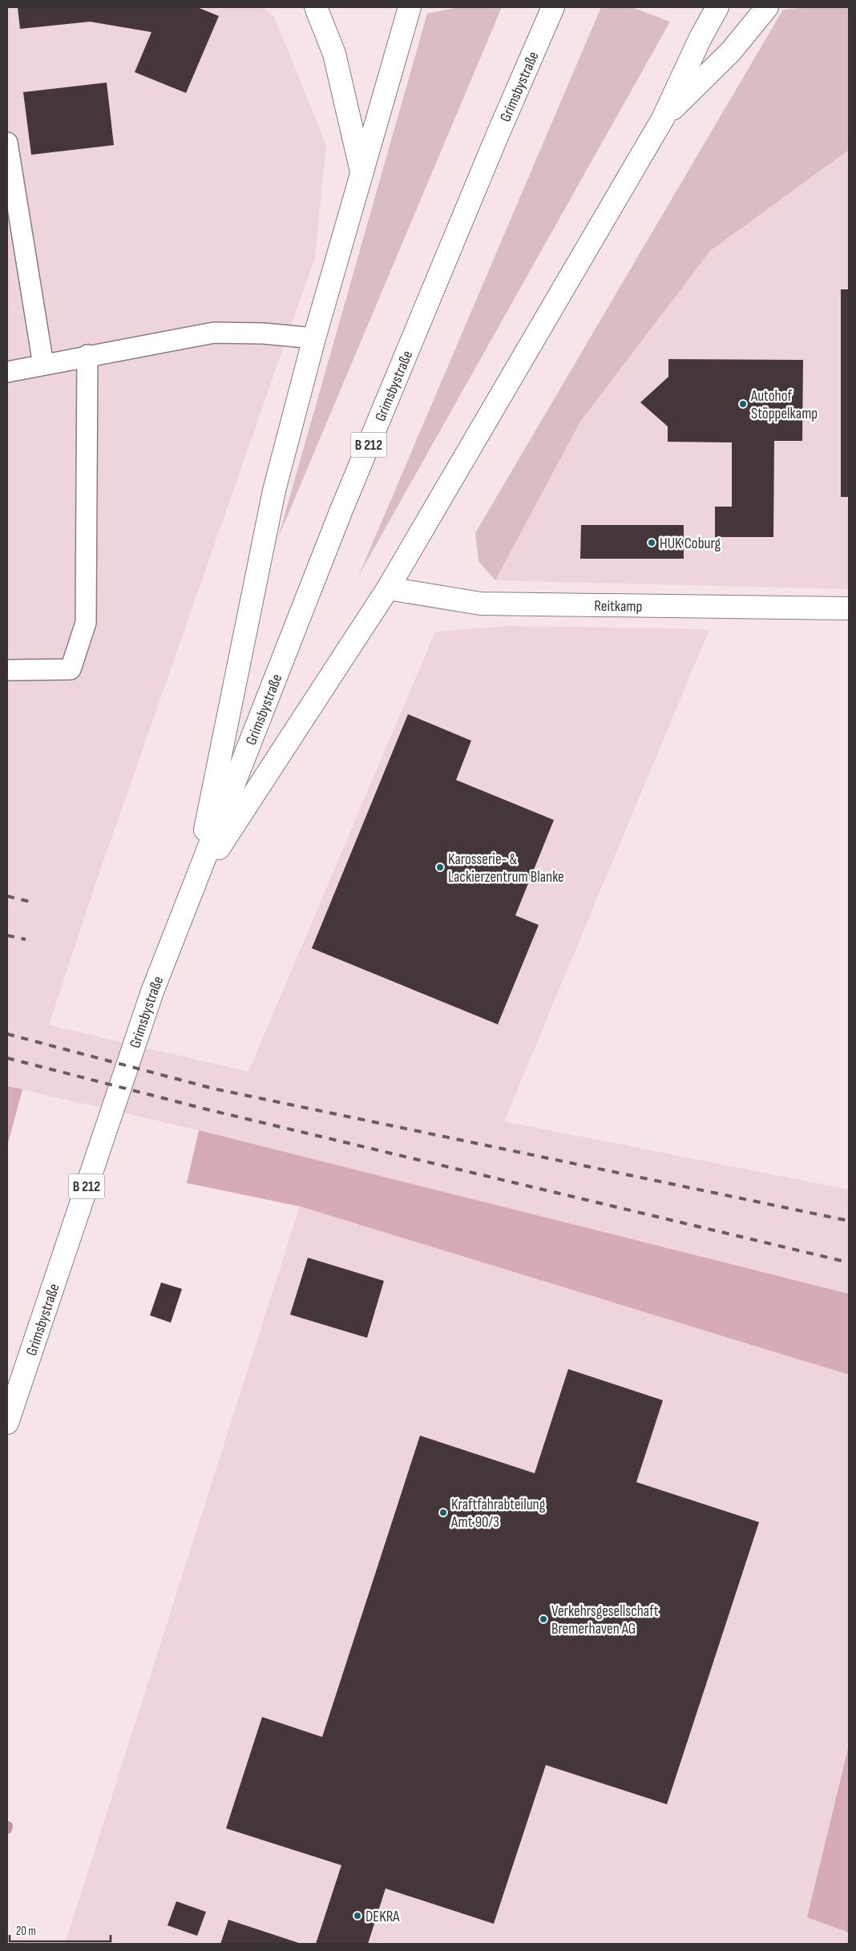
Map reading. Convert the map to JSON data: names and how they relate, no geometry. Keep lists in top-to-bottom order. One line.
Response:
{"streets":{"main road":["Grimsbystraße","B 212","Reitkamp"]},"places":["Autohof Stöppelkamp","HUK Coburg","Karosserie- & Lackierzentrum Blanke","Kraftfahrabteilung Amt 90/3","Verkehrsgesellschaft Bremerhaven AG","DEKRA"],"scale_bar":"20 m"}
